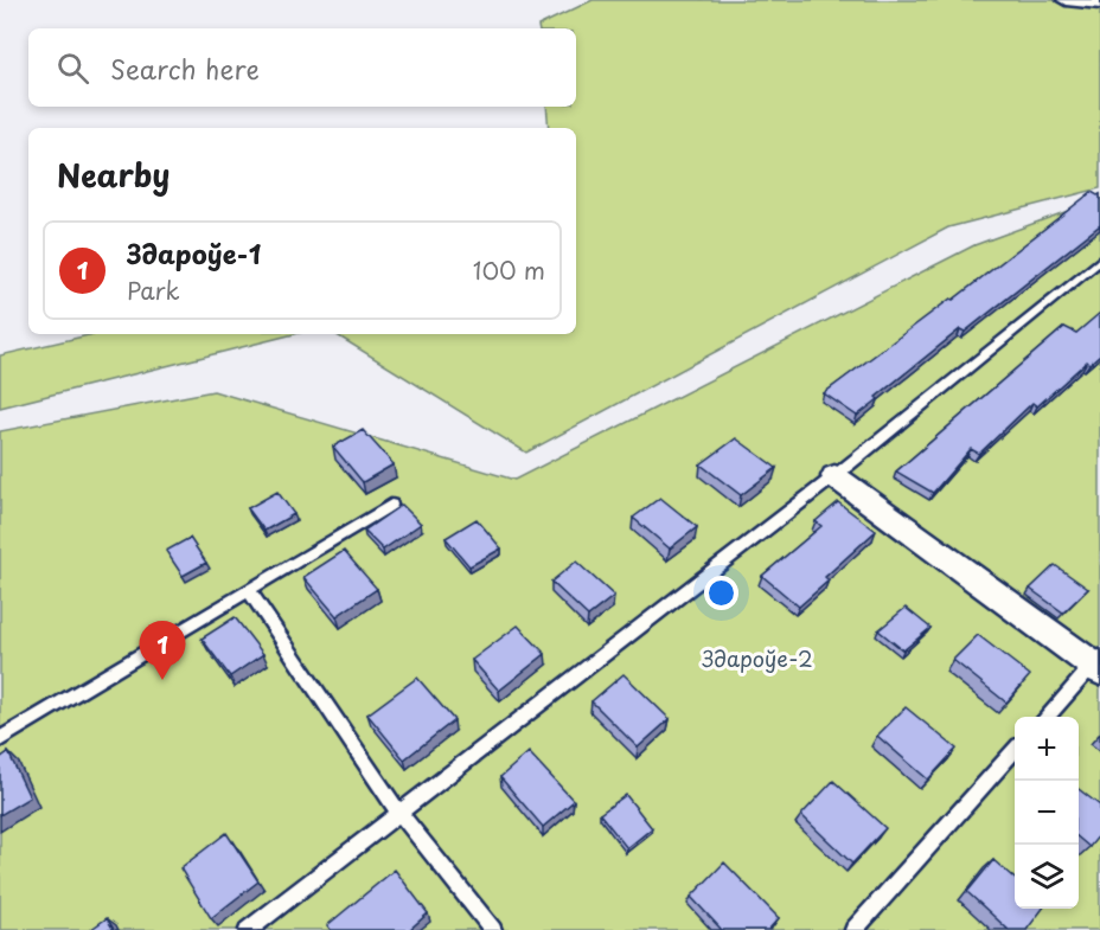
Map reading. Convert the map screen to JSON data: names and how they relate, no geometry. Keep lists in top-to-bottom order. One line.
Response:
{"parks":["Здароўе-2"],"page":{"search":"Search here","heading":"Nearby","list":[{"mark":"1","name":"Здароўе-1","note":"Park","value":"100 m"}],"pins":"1","map_buttons":["+","−"]}}
